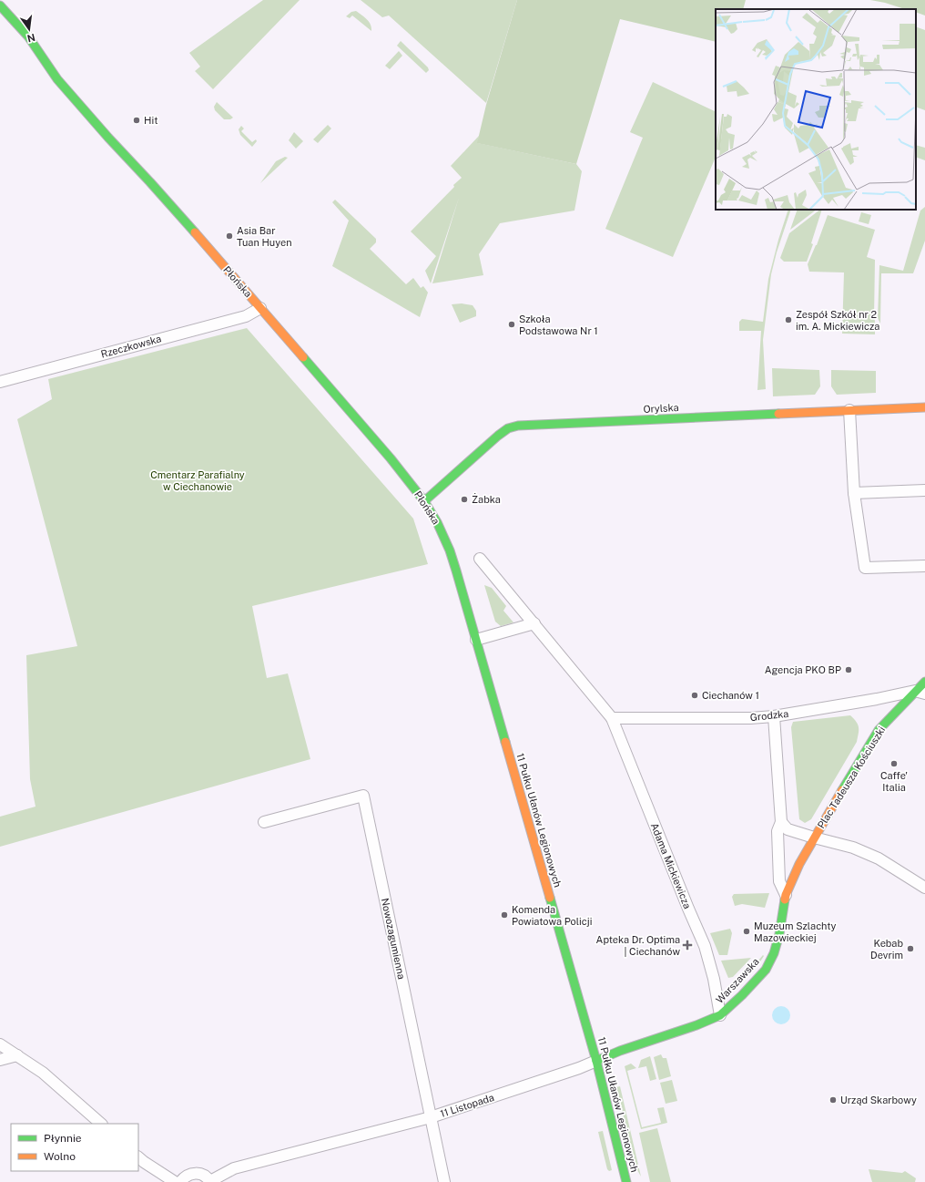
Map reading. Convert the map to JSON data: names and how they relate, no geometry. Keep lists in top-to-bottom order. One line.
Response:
{"streets":{"street":["Płońska","Rzeczkowska","Orylska","Grodzka","Plac Tadeusza Kościuszki","11 Pułku Ułanów Legionowych","Adama Mickiewicza","Nowozagumienna","Warszawska","11 Listopada"]},"crossings":[["Płońska","Rzeczkowska"],["Płońska","Orylska"],["Płońska","11 Pułku Ułanów Legionowych"],["Grodzka","Plac Tadeusza Kościuszki"],["Grodzka","Adama Mickiewicza"],["Plac Tadeusza Kościuszki","Warszawska"],["11 Pułku Ułanów Legionowych","11 Listopada"],["Adama Mickiewicza","Warszawska"],["Adama Mickiewicza","11 Listopada"],["Nowozagumienna","11 Listopada"],["Warszawska","11 Listopada"]],"parks":["Cmentarz Parafialny w Ciechanowie"],"places":{"other":["Hit","Asia Bar Tuan Huyen","Zespół Szkół nr 2 im. A. Mickiewicza","Szkoła Podstawowa Nr 1","Żabka","Agencja PKO BP","Ciechanów 1","Caffe' Italia","Komenda Powiatowa Policji","Muzeum Szlachty Mazowieckiej","Kebab Devrim","Urząd Skarbowy"],"health":["Apteka Dr. Optima | Ciechanów"]},"legend":["Płynnie","Wolno"],"north":"bottom"}
